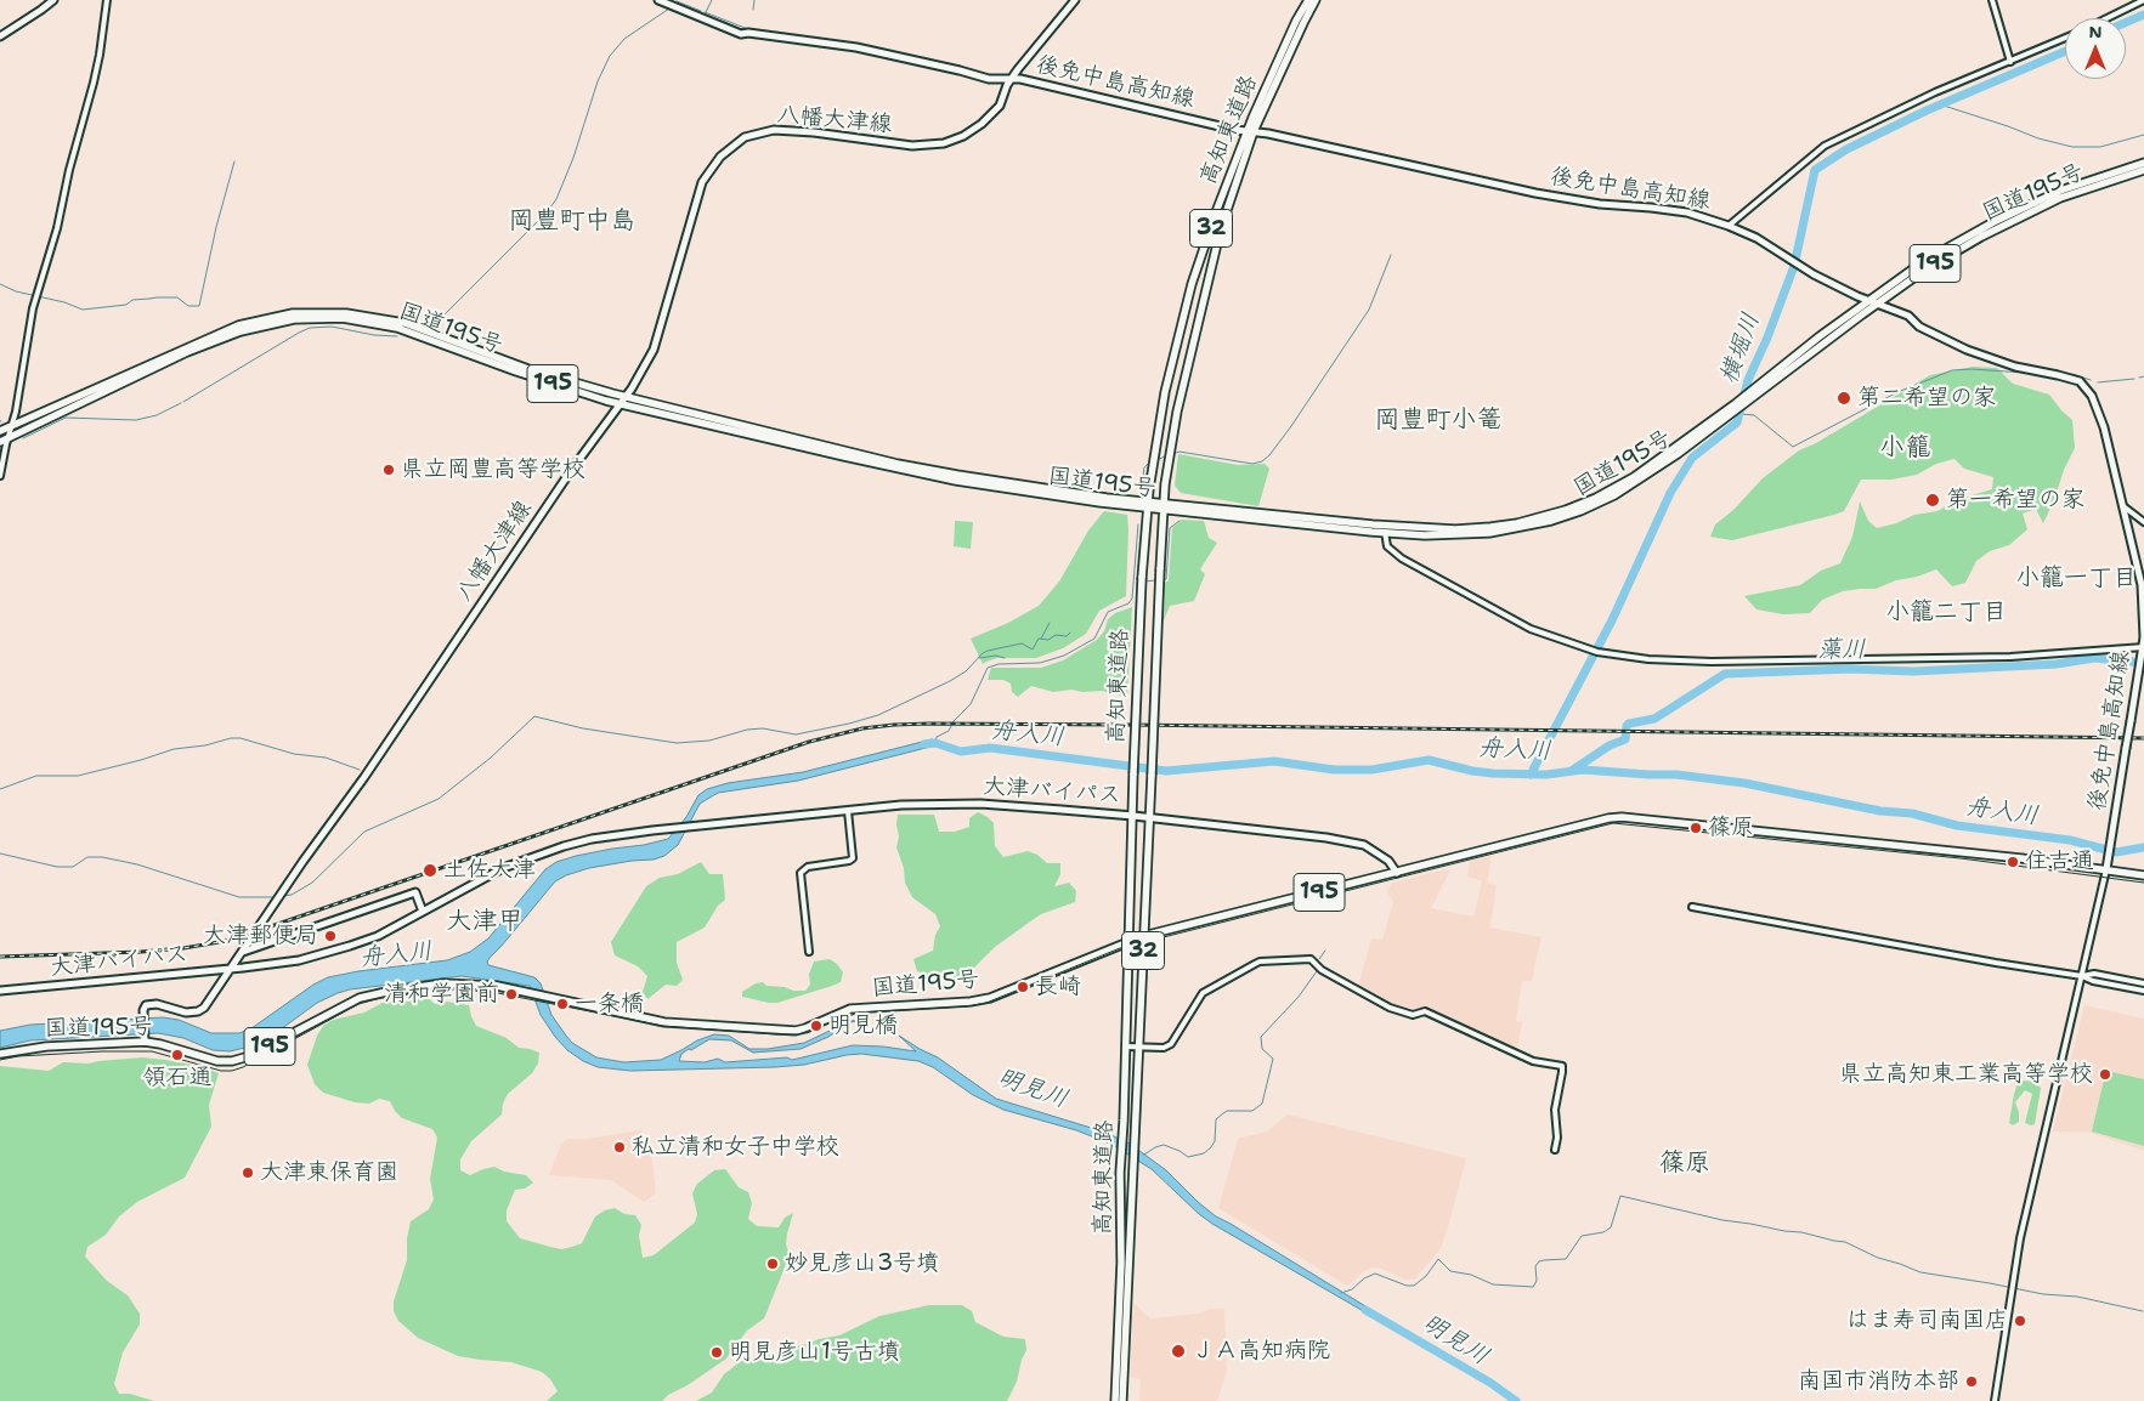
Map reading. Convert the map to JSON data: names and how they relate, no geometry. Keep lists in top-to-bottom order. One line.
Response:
{"streets":{"highway":["高知東道路","国道195号","32","195"],"main road":["後免中島高知線","八幡大津線","大津バイパス"]},"crossings":[["後免中島高知線","八幡大津線"],["後免中島高知線","高知東道路"],["後免中島高知線","国道195号"],["八幡大津線","国道195号"],["八幡大津線","大津バイパス"],["高知東道路","国道195号"],["高知東道路","大津バイパス"],["国道195号","大津バイパス"]],"districts":["岡豊町中島","岡豊町小篭","小籠","小籠一丁目","小籠二丁目","大津甲","篠原"],"water":["横堀川","藻川","舟入川","明見川"],"places":["第二希望の家","県立岡豊高等学校","第一希望の家","篠原","住吉通","土佐大津","大津郵便局","長崎","清和学園前","一条橋","明見橋","領石通","県立高知東工業高等学校","私立清和女子中学校","大津東保育園","妙見彦山3号墳","はま寿司南国店","ＪＡ高知病院","明見彦山1号古墳","南国市消防本部"],"north":"top"}
